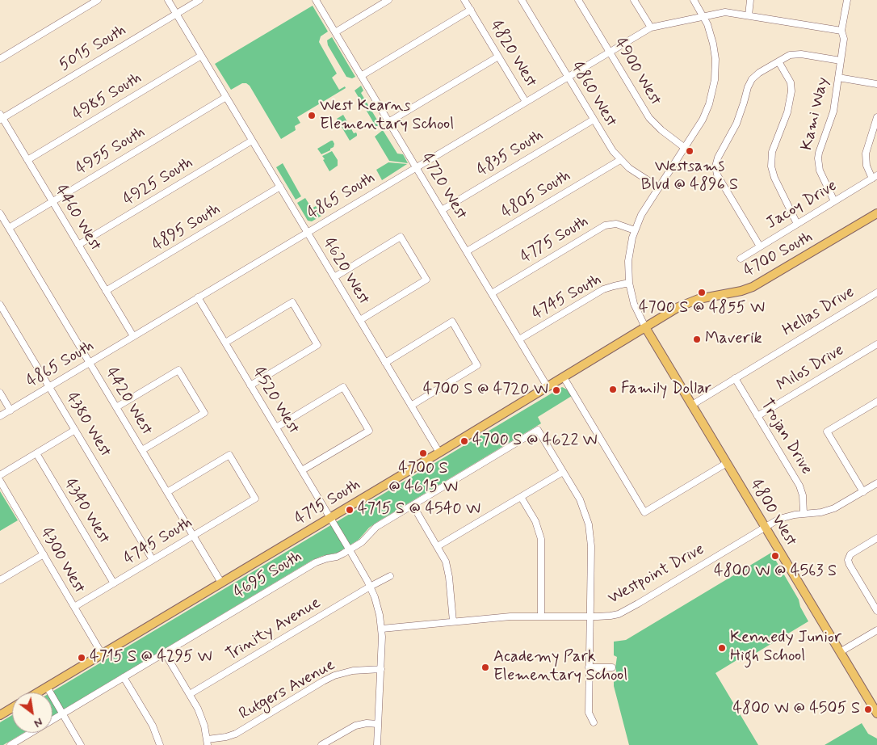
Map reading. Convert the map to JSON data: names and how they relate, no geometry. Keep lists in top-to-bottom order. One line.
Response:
{"streets":{"main road":["4700 South","4715 South","4800 West"],"street":["5015 South","4820 West","4900 West","4860 West","4985 South","Kami Way","4955 South","4835 South","4925 South","4720 West","4805 South","4865 South","Jacoy Drive","4460 West","4895 South","4775 South","4620 West","4745 South","Hellas Drive","Milos Drive","4520 West","4420 West","4380 West","Trojan Drive","4340 West","4300 West","Westpoint Drive","4695 South","Trinity Avenue","Rutgers Avenue"]},"crossings":[["5015 South","4460 West"],["5015 South","4620 West"],["4820 West","4865 South"],["4900 West","4865 South"],["4860 West","4835 South"],["4860 West","4805 South"],["4860 West","4865 South"],["4985 South","4460 West"],["4985 South","4620 West"],["Kami Way","4865 South"],["Kami Way","Jacoy Drive"],["4955 South","4460 West"],["4955 South","4620 West"],["4955 South","4420 West"],["4835 South","4720 West"],["4925 South","4460 West"],["4925 South","4620 West"],["4720 West","4805 South"],["4720 West","4865 South"],["4720 West","4775 South"],["4720 West","4745 South"],["4720 West","4715 South"],["4865 South","4460 West"],["4865 South","4620 West"],["4865 South","4520 West"],["4865 South","4420 West"],["4865 South","4380 West"],["4460 West","4895 South"],["4895 South","4620 West"],["4700 South","4715 South"],["4700 South","4800 West"],["4620 West","4715 South"],["4745 South","4420 West"],["4745 South","4380 West"],["4745 South","4340 West"],["4745 South","4300 West"],["Hellas Drive","Trojan Drive"],["Hellas Drive","4800 West"],["Milos Drive","Trojan Drive"],["4520 West","4715 South"],["4520 West","Westpoint Drive"],["4520 West","4695 South"],["4520 West","Trinity Avenue"],["4520 West","Rutgers Avenue"],["4420 West","4715 South"],["Trojan Drive","Westpoint Drive"],["4715 South","4800 West"],["4715 South","4300 West"],["4800 West","Westpoint Drive"]],"places":["West Kearns Elementary School","Westsams Blvd @ 4896 S","4700 S @ 4855 W","Maverik","Family Dollar","4700 S @ 4720 W","4700 S @ 4622 W","4700 S @ 4615 W","4715 S @ 4540 W","4800 W @ 4563 S","Kennedy Junior High School","4715 S @ 4295 W","Academy Park Elementary School","4800 W @ 4505 S"],"north":"bottom right"}
